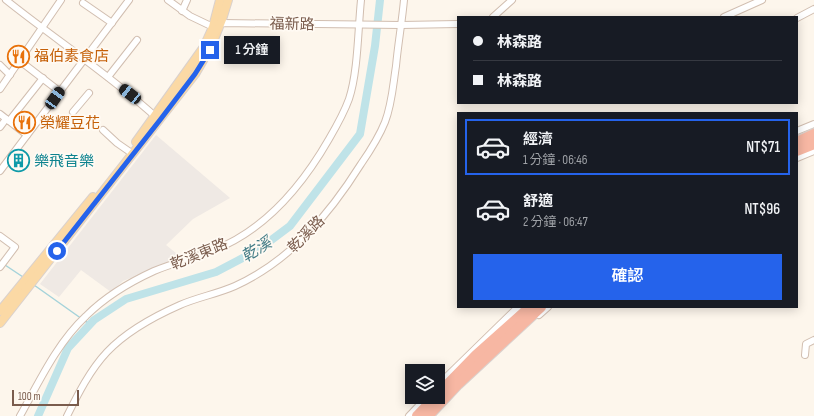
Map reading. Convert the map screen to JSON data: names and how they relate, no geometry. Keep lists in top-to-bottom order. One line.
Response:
{"streets":{"street":["福新路","乾溪路","乾溪東路"]},"crossings":[["福新路","乾溪路"],["福新路","乾溪東路"]],"water":["乾溪"],"places":{"restaurant":["福伯素食店","榮耀豆花"],"building":["樂飛音樂"]},"scale_bar":"100 m","page":{"banner":["林森路","林森路"],"bubble":"1 分鐘","list":[{"name":"經濟","note":"1 分鐘 · 06:46","value":"NT$71"},{"name":"舒適","note":"2 分鐘 · 06:47","value":"NT$96"}],"buttons":"確認","scale":"100 m"}}
